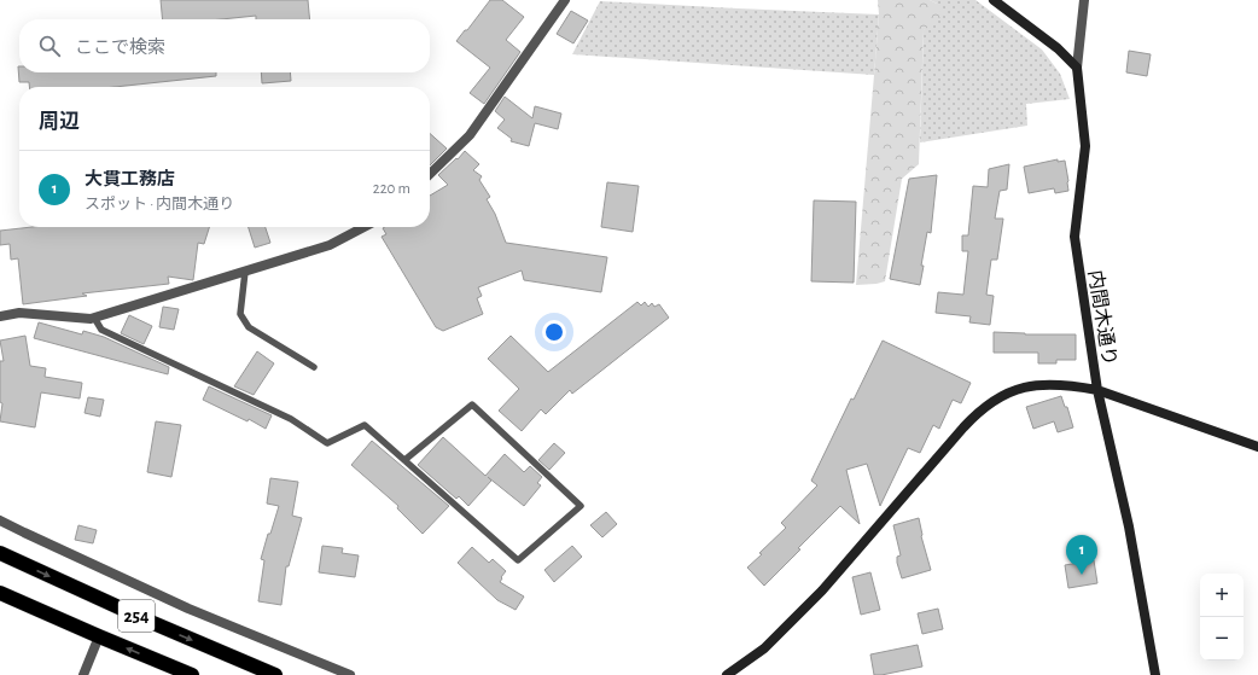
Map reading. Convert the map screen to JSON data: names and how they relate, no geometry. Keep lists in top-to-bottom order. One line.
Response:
{"streets":{"highway":["254"],"street":["内間木通り"]},"page":{"search":"ここで検索","heading":"周辺","list":[{"mark":"1","name":"大貫工務店","note":"スポット · 内間木通り","value":"220 m"}],"pins":"1","map_buttons":["+","−"]}}
